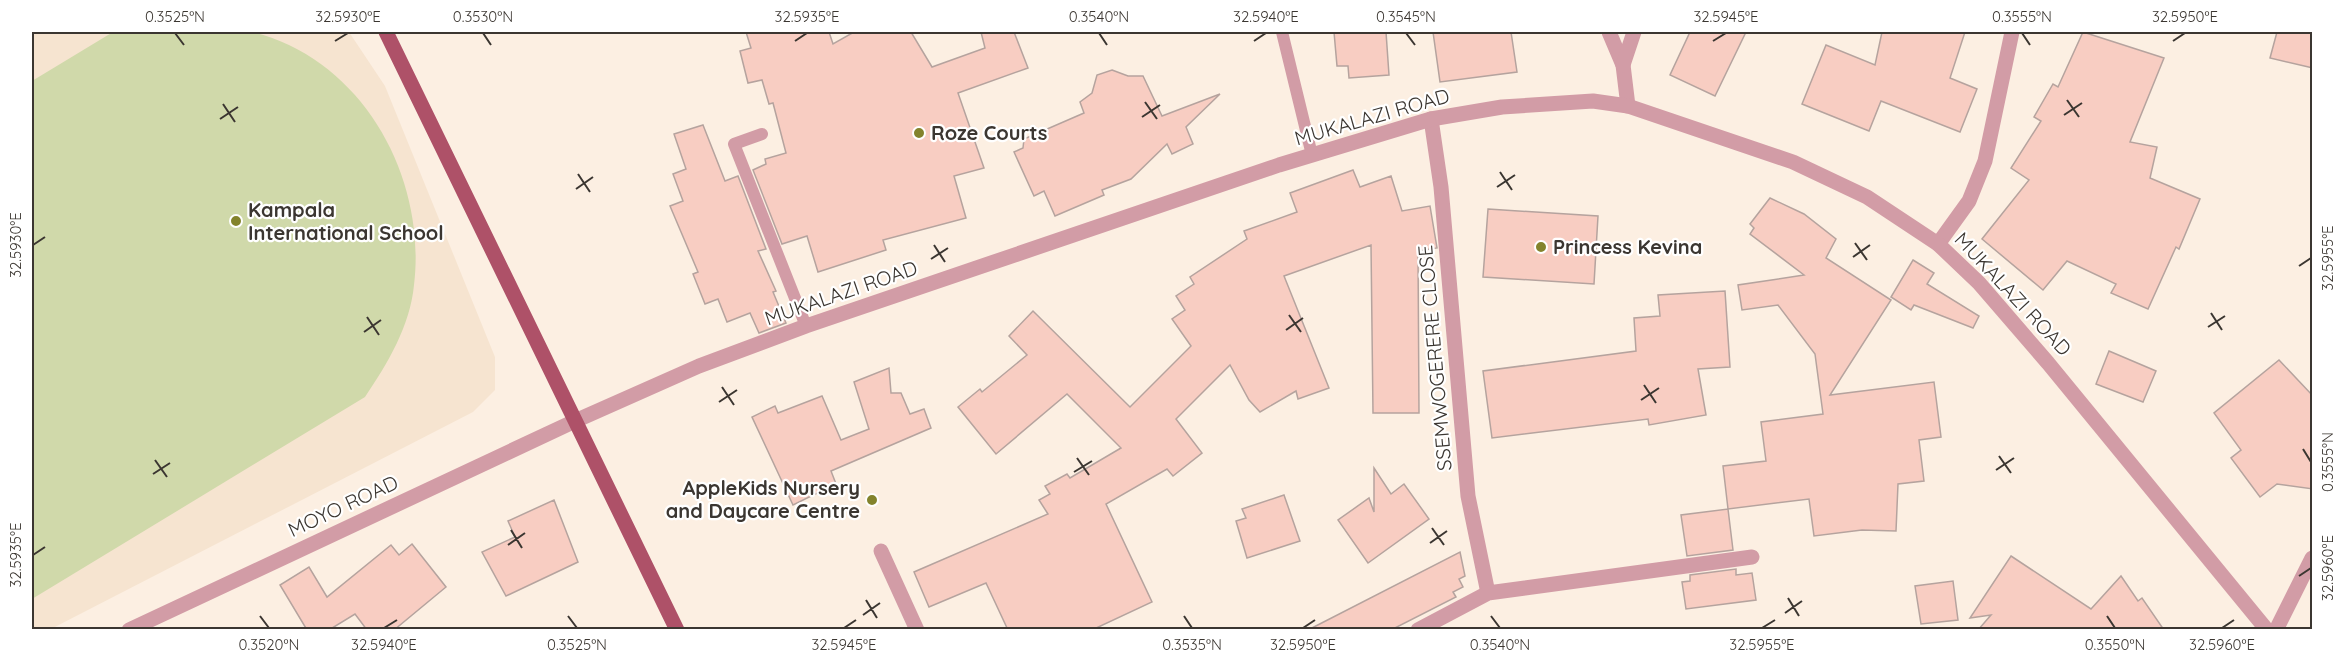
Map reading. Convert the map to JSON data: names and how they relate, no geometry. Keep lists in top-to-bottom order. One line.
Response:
{"streets":{"street":["MUKALAZI ROAD","SSEMWOGERERE CLOSE","MOYO ROAD"]},"crossings":[["MUKALAZI ROAD","SSEMWOGERERE CLOSE"],["MUKALAZI ROAD","MOYO ROAD"]],"places":["Roze Courts","Kampala International School","Princess Kevina","AppleKids Nursery and Daycare Centre"],"coordinates":["0.3525°N","32.5930°E","0.3530°N","32.5935°E","0.3540°N","32.5940°E","0.3545°N","32.5945°E","0.3555°N","32.5950°E","32.5955°E","32.5960°E","0.3520°N","0.3535°N","0.3550°N"]}
